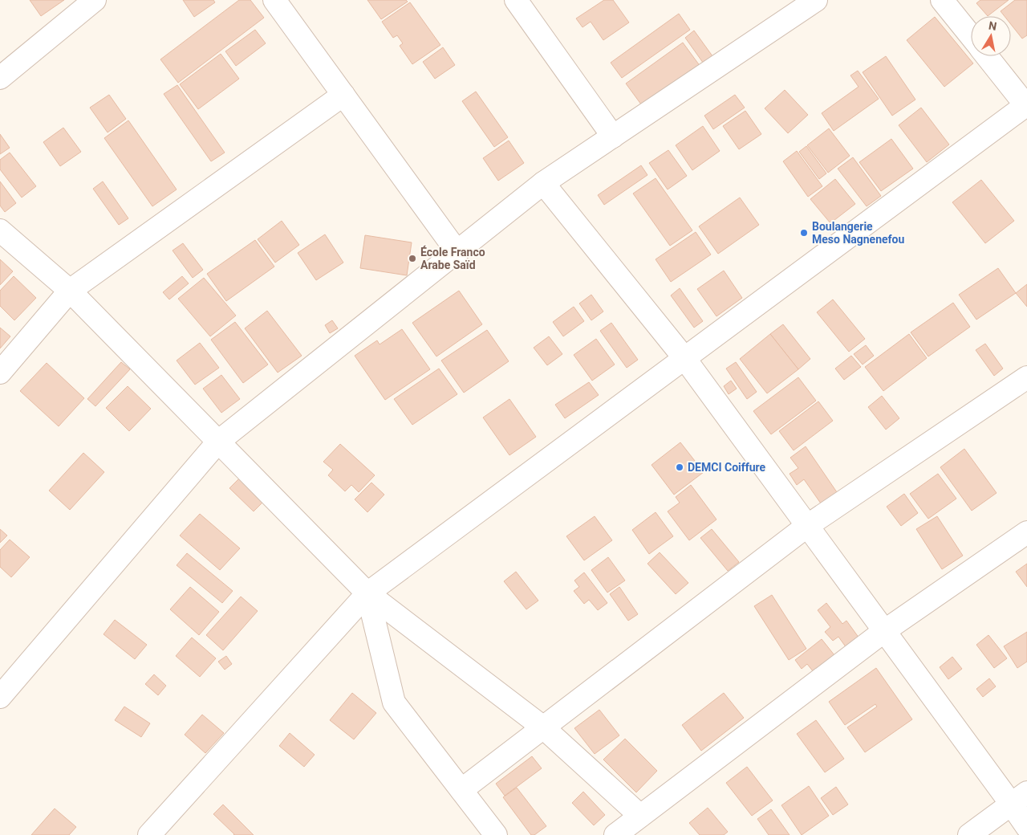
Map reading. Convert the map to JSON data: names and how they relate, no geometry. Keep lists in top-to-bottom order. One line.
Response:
{"places":["Boulangerie Meso Nagnenefou","École Franco Arabe Saïd","DEMCI Coiffure"],"north":"top"}
